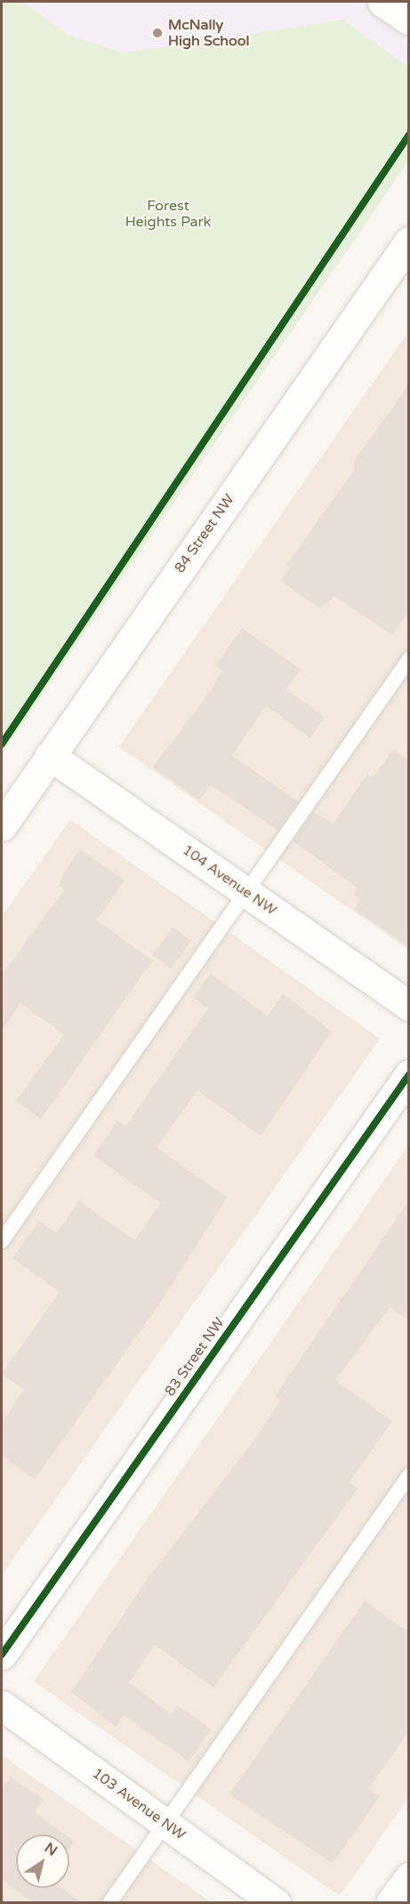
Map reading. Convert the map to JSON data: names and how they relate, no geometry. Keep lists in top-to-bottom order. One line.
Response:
{"streets":{"street":["84 Street NW","104 Avenue NW","83 Street NW","103 Avenue NW"]},"crossings":[["84 Street NW","104 Avenue NW"]],"parks":["Forest Heights Park"],"places":["McNally High School"],"north":"top right"}
